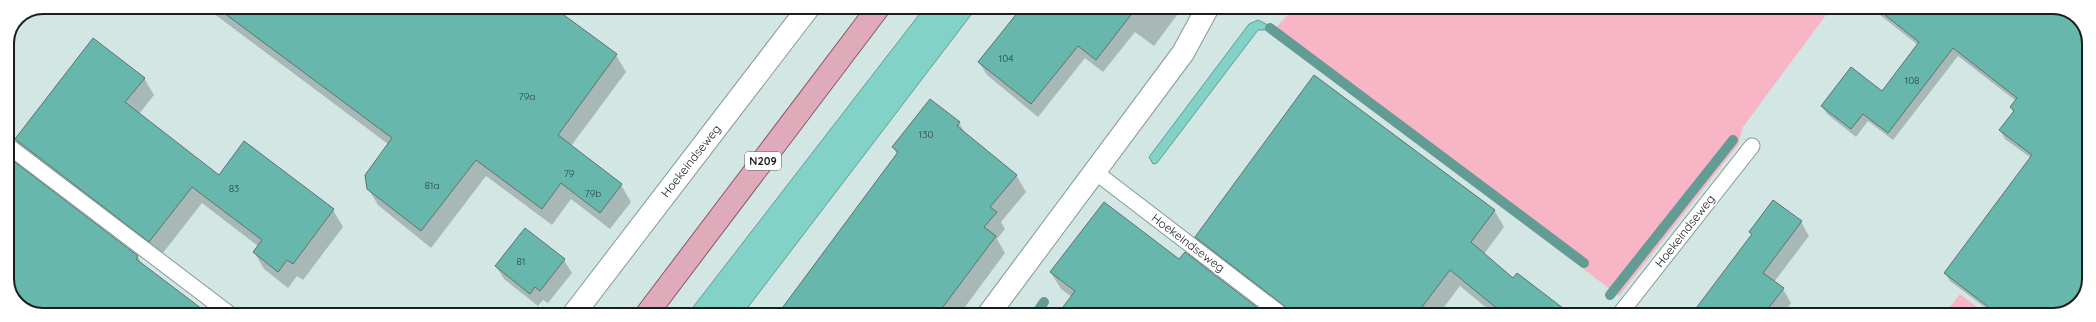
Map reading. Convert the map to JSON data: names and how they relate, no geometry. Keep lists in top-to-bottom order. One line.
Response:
{"streets":{"main road":["N209"],"street":["Hoekeindseweg"]},"house_numbers":["104","108","79a","130","79","81a","83","79b","81"]}
